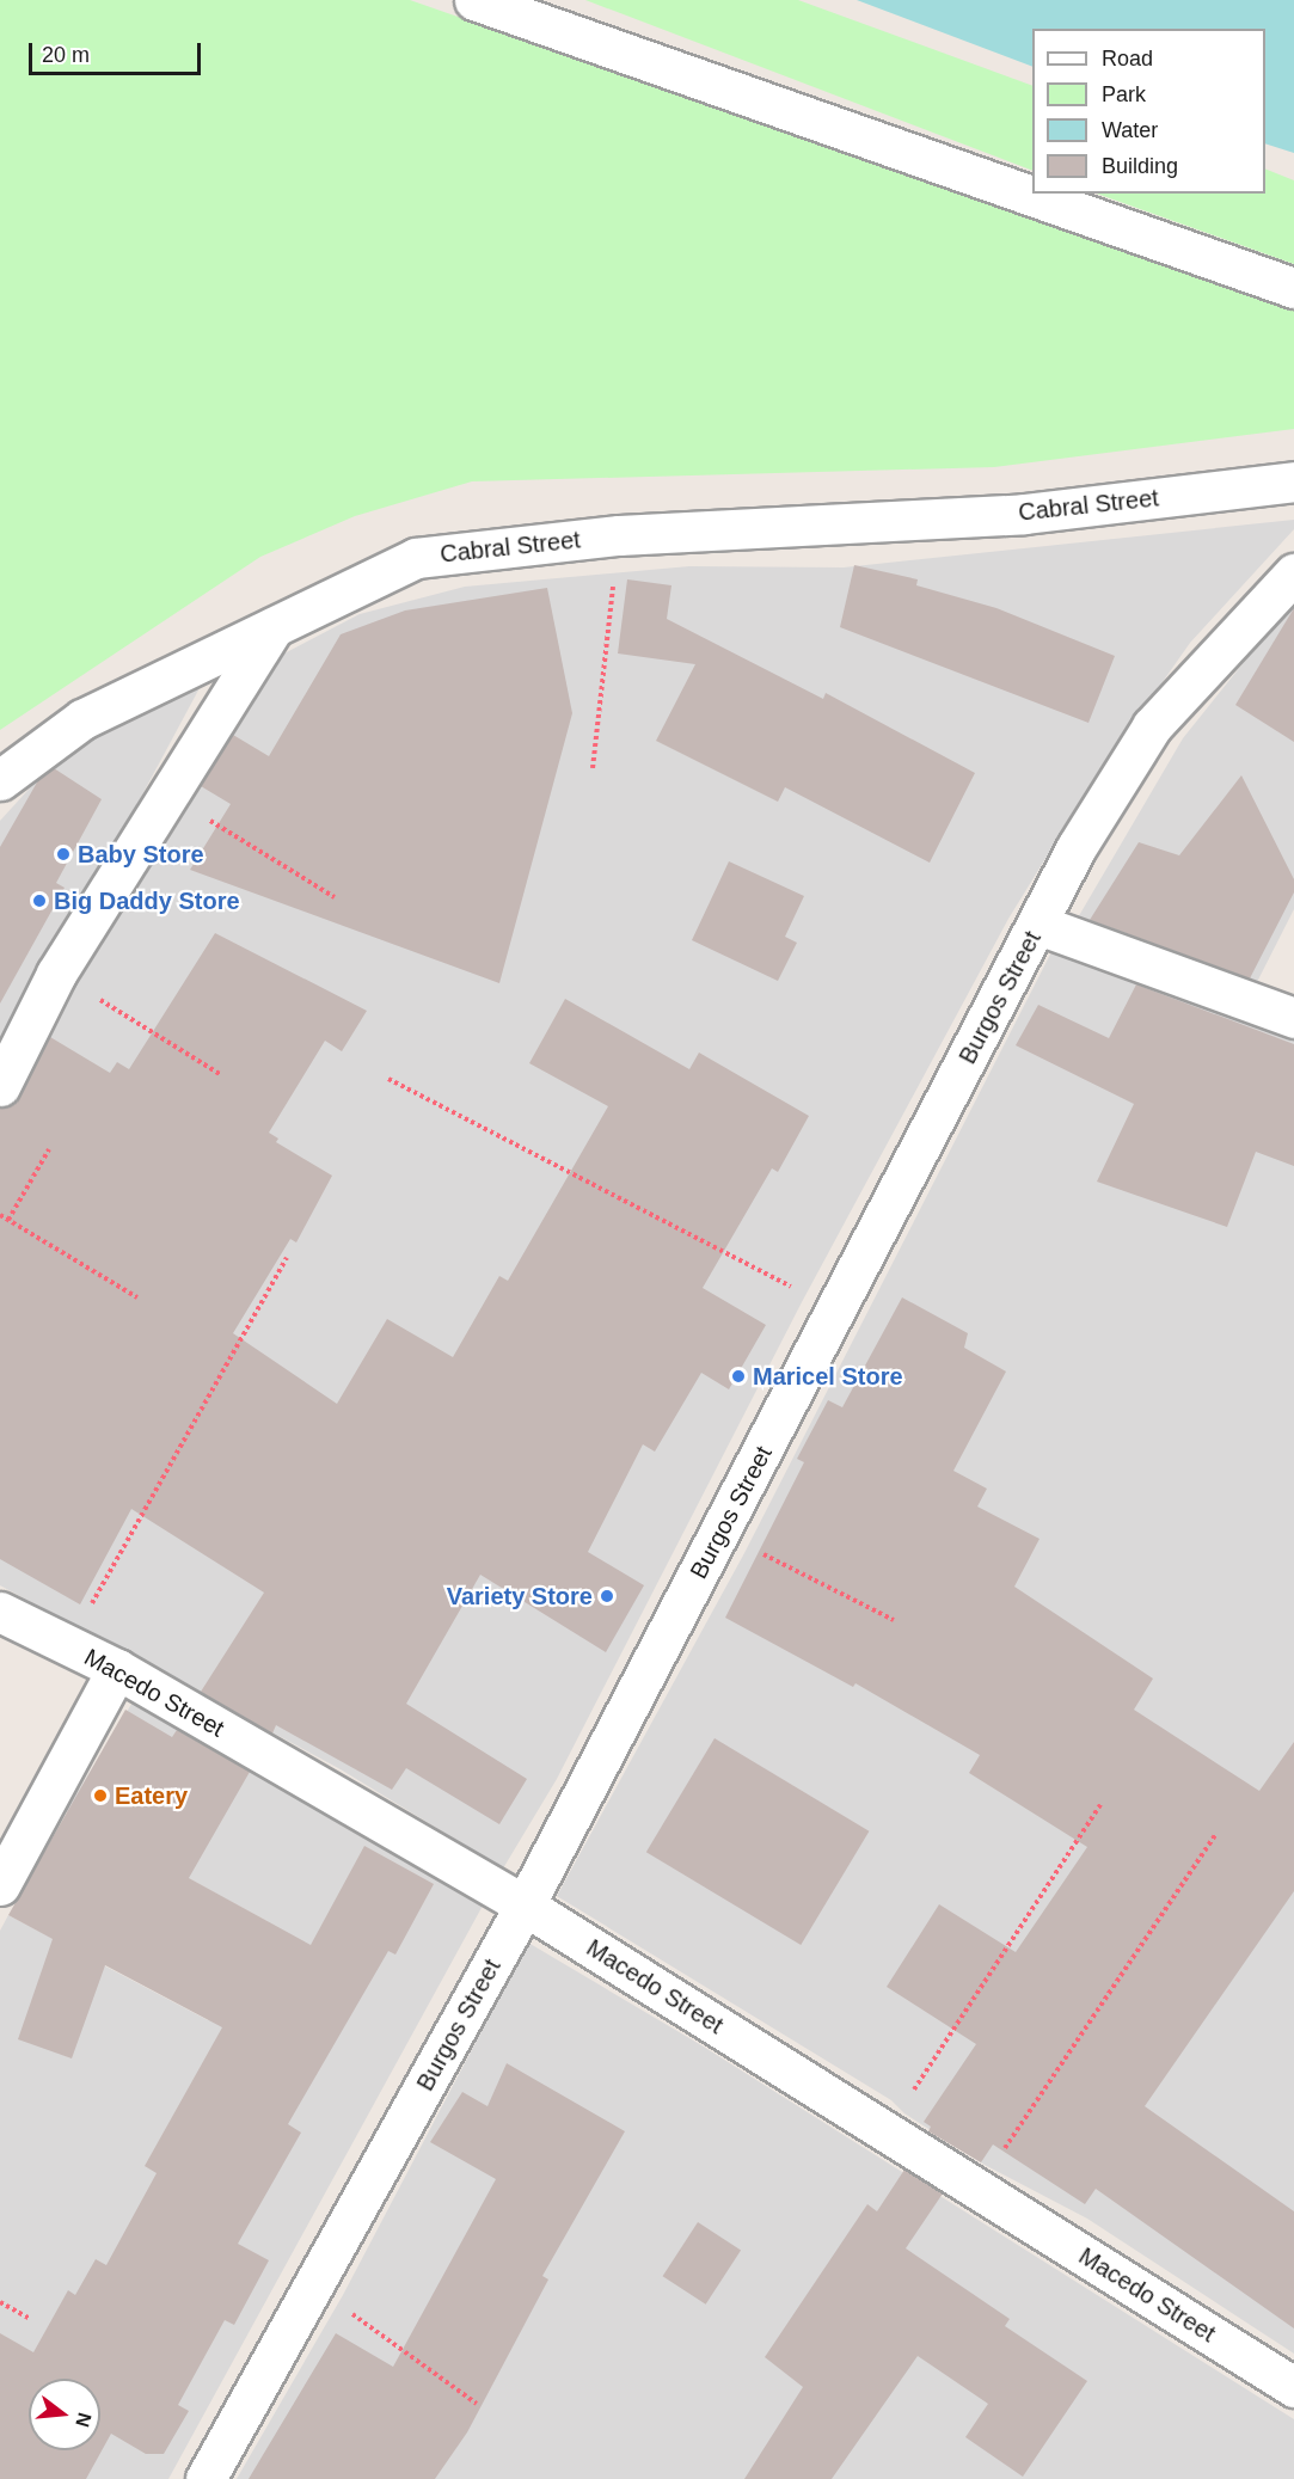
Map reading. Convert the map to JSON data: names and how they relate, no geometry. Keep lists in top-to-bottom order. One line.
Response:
{"streets":{"street":["Cabral Street","Burgos Street","Macedo Street"]},"crossings":[["Burgos Street","Macedo Street"]],"places":["Baby Store","Big Daddy Store","Maricel Store","Variety Store","Eatery"],"legend":["Road","Park","Water","Building"],"scale_bar":"20 m","north":"right"}
